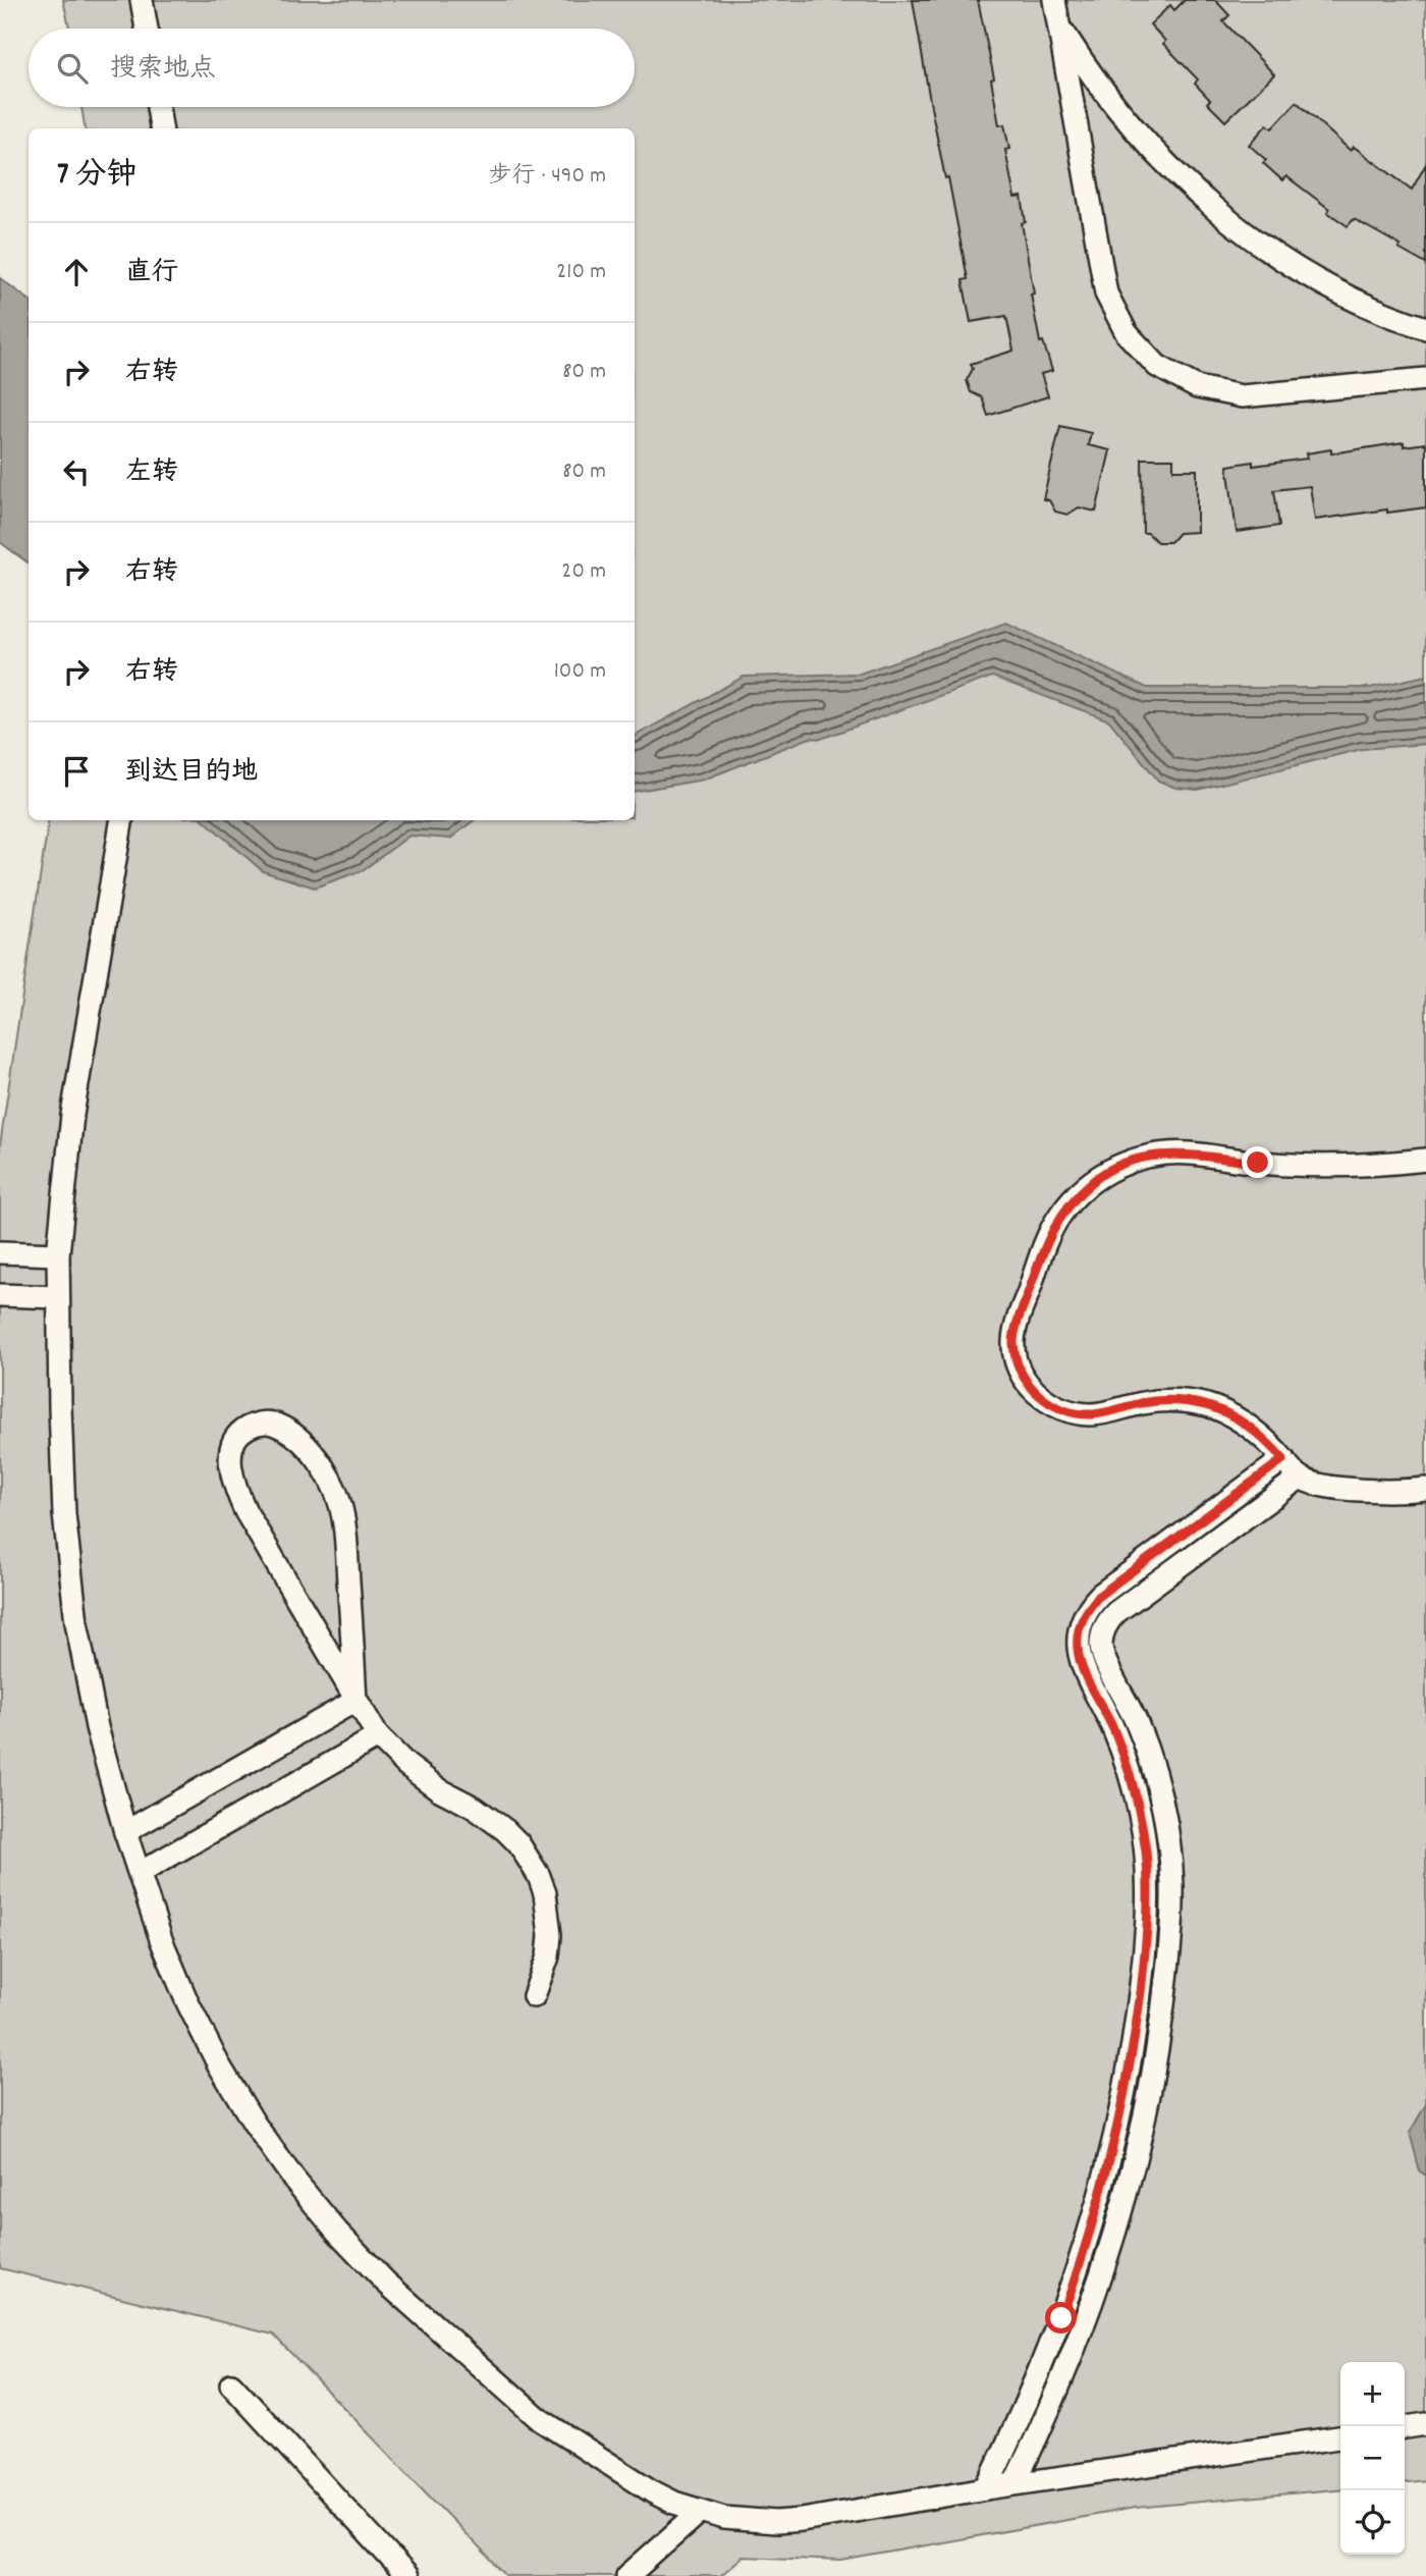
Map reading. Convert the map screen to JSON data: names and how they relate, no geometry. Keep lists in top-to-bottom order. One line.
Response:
{"page":{"search":"搜索地点","heading":["7 分钟","步行 · 490 m"],"list":[["直行","210 m"],["右转","80 m"],["左转","80 m"],["右转","20 m"],["右转","100 m"],"到达目的地"],"map_buttons":["+","−"]}}
